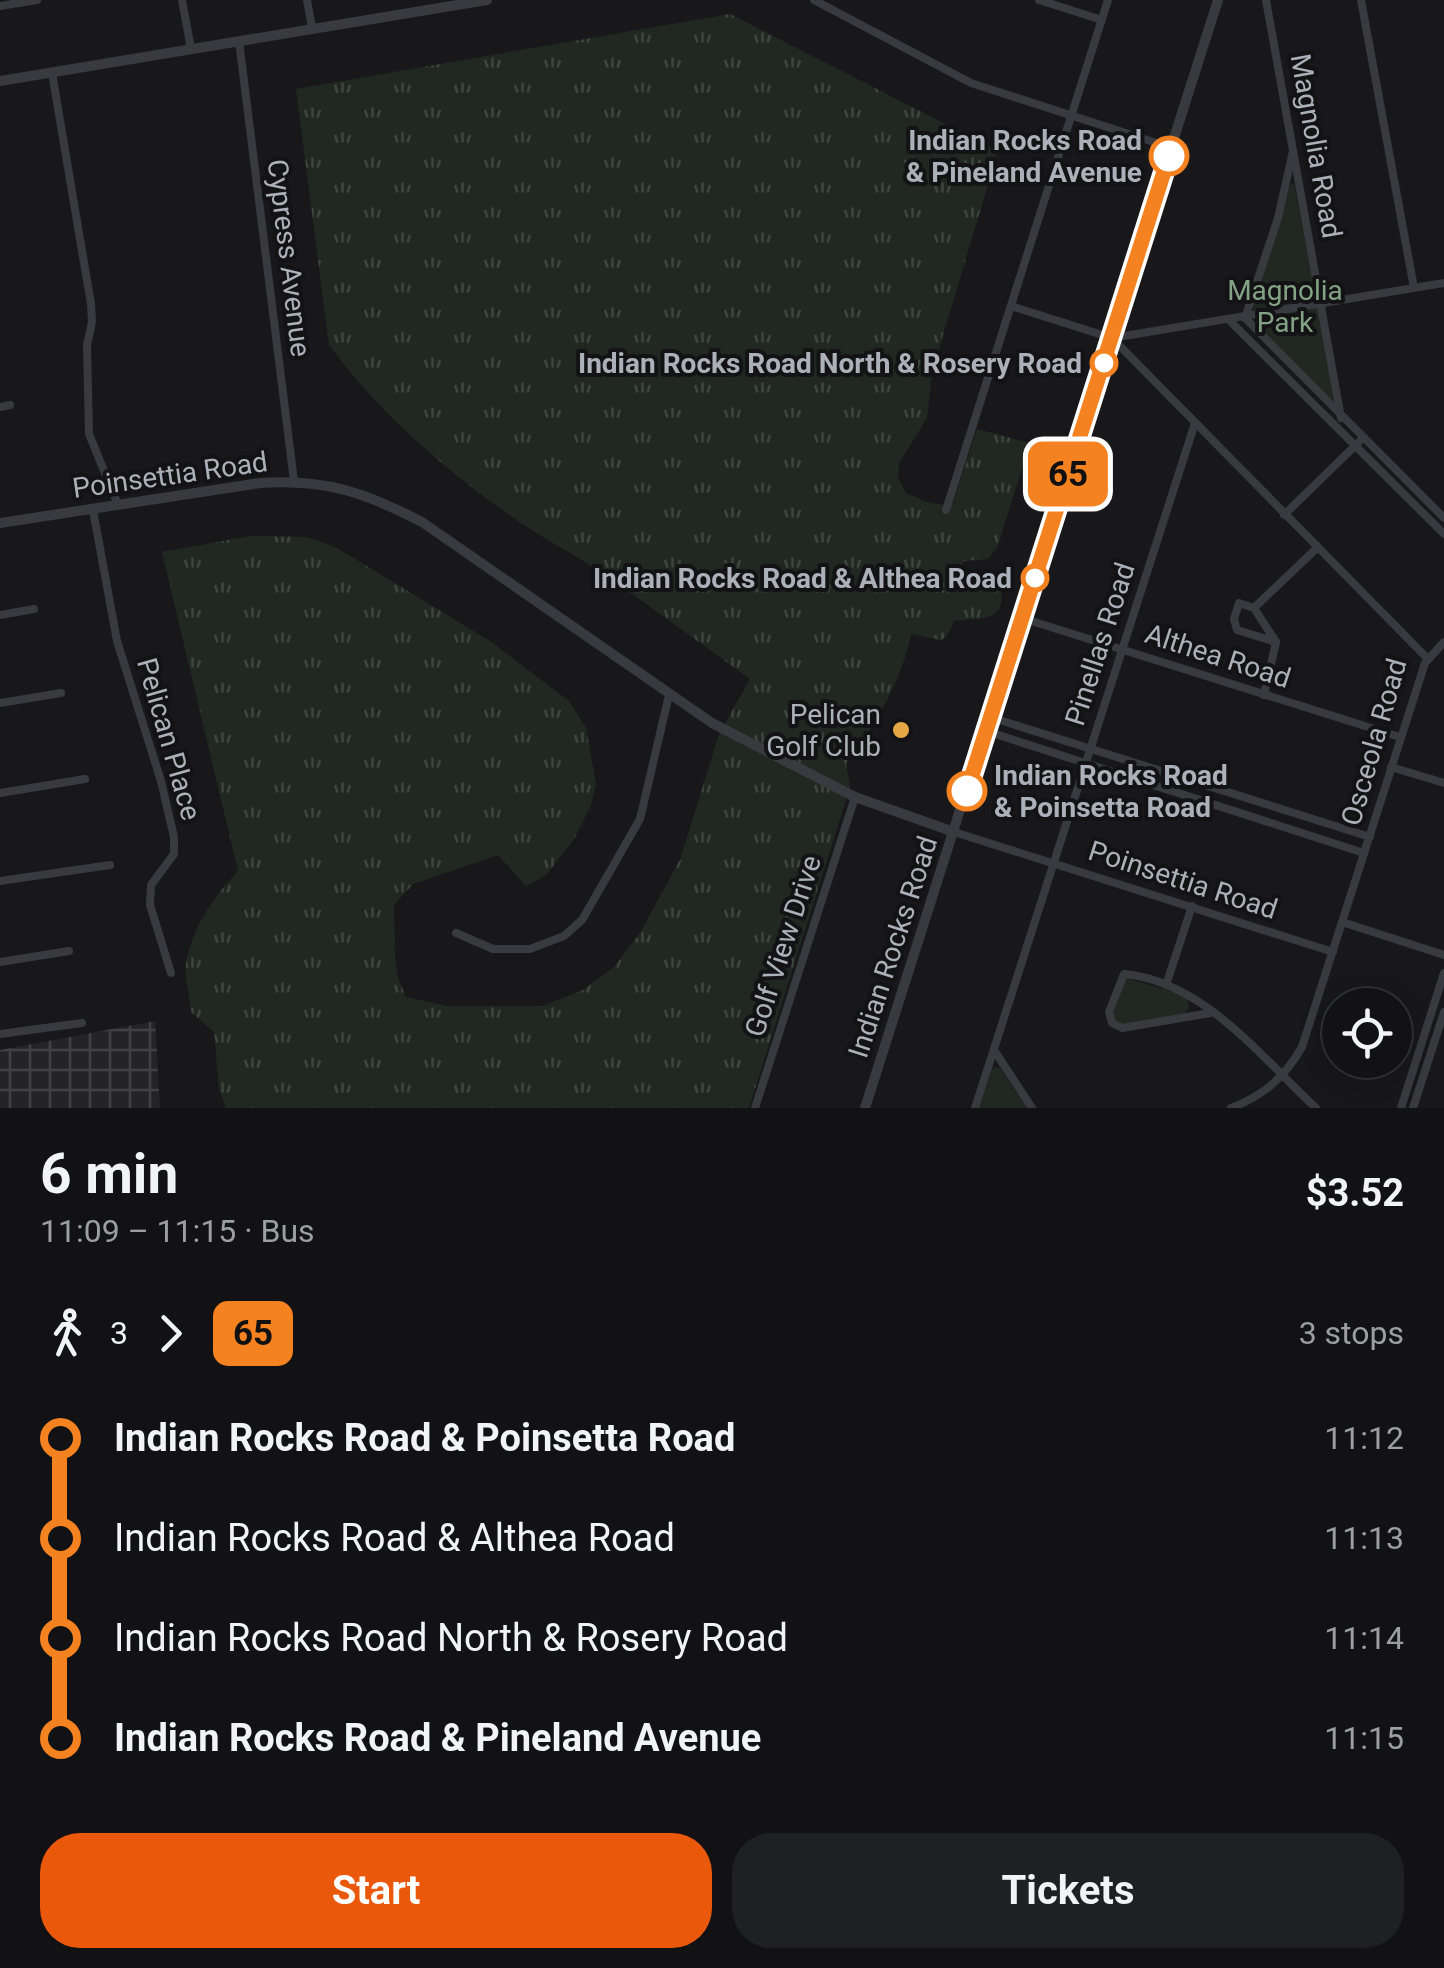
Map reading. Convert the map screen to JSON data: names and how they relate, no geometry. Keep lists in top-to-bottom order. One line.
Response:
{"streets":{"street":["Magnolia Road","Cypress Avenue","Poinsettia Road","Pinellas Road","Althea Road","Pelican Place","Osceola Road","Golf View Drive","Indian Rocks Road"]},"crossings":[["Cypress Avenue","Poinsettia Road"],["Poinsettia Road","Pinellas Road"],["Poinsettia Road","Pelican Place"],["Poinsettia Road","Osceola Road"],["Poinsettia Road","Golf View Drive"],["Poinsettia Road","Indian Rocks Road"],["Pinellas Road","Althea Road"],["Pinellas Road","Osceola Road"],["Althea Road","Osceola Road"],["Althea Road","Indian Rocks Road"],["Osceola Road","Indian Rocks Road"]],"parks":["Magnolia Park"],"places":["Indian Rocks Road & Pineland Avenue","Indian Rocks Road North & Rosery Road","Indian Rocks Road & Althea Road","Pelican Golf Club","Indian Rocks Road & Poinsetta Road"],"lines":["bus line 65"],"page":{"on_map":"65","heading":["6 min","11:09 – 11:15 · Bus","$3.52"],"legs":["3","65","3 stops"],"list":[{"name":"Indian Rocks Road & Poinsetta Road","value":"11:12"},{"name":"Indian Rocks Road & Althea Road","value":"11:13"},{"name":"Indian Rocks Road North & Rosery Road","value":"11:14"},{"name":"Indian Rocks Road & Pineland Avenue","value":"11:15"}],"buttons":["Start","Tickets"]}}
